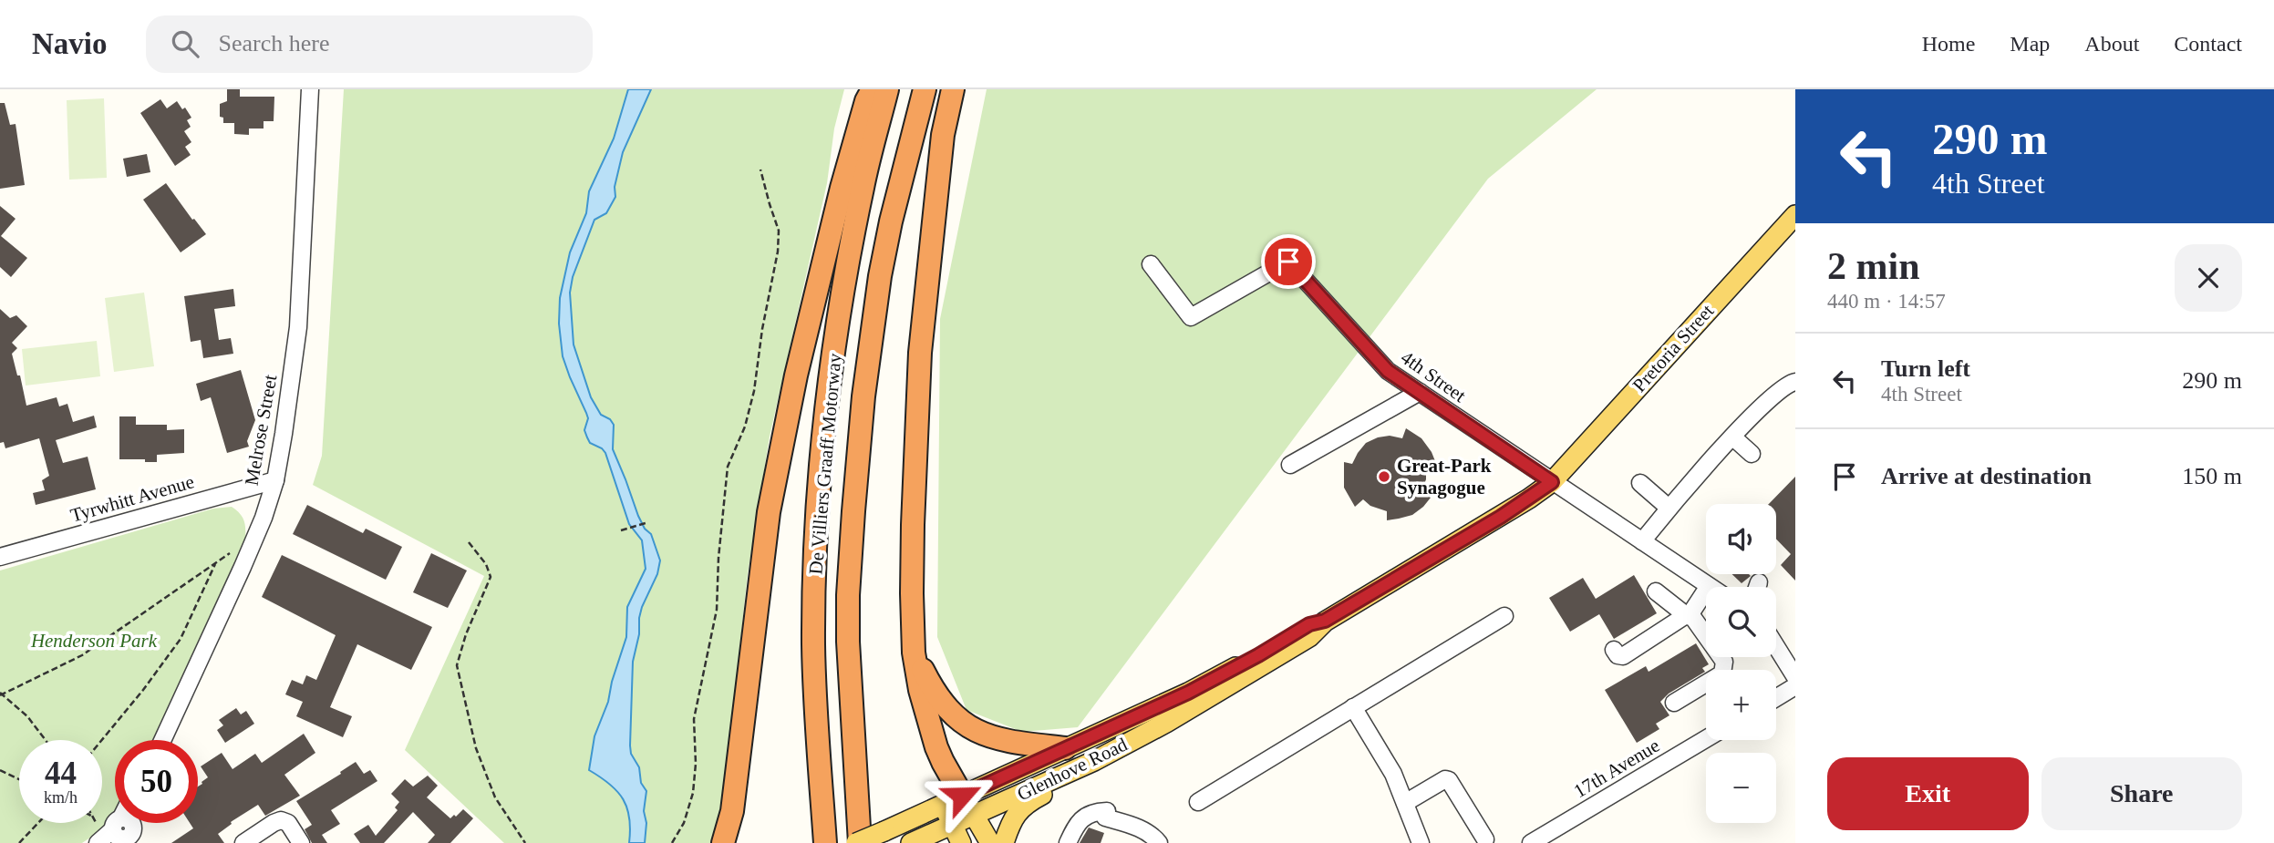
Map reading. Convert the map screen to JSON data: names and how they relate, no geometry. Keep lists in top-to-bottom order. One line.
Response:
{"streets":{"highway":["De Villiers Graaff Motorway"],"main road":["Pretoria Street","Glenhove Road"],"street":["4th Street","Melrose Street","Tyrwhitt Avenue","17th Avenue"]},"crossings":[["Pretoria Street","4th Street"],["Pretoria Street","Glenhove Road"],["4th Street","Glenhove Road"],["Melrose Street","Tyrwhitt Avenue"]],"parks":["Henderson Park"],"places":["Great-Park Synagogue"],"page":{"header":"Navio","search":"Search here","nav":["Home","Map","About","Contact"],"turn":["290 m","4th Street"],"heading":["2 min","440 m · 14:57"],"list":[{"name":"Turn left","note":"4th Street","value":"290 m"},{"name":"Arrive at destination","value":"150 m"}],"map_buttons":["+","−"],"speed":"44 km/h","limit":"50","buttons":["Exit","Share"]}}
